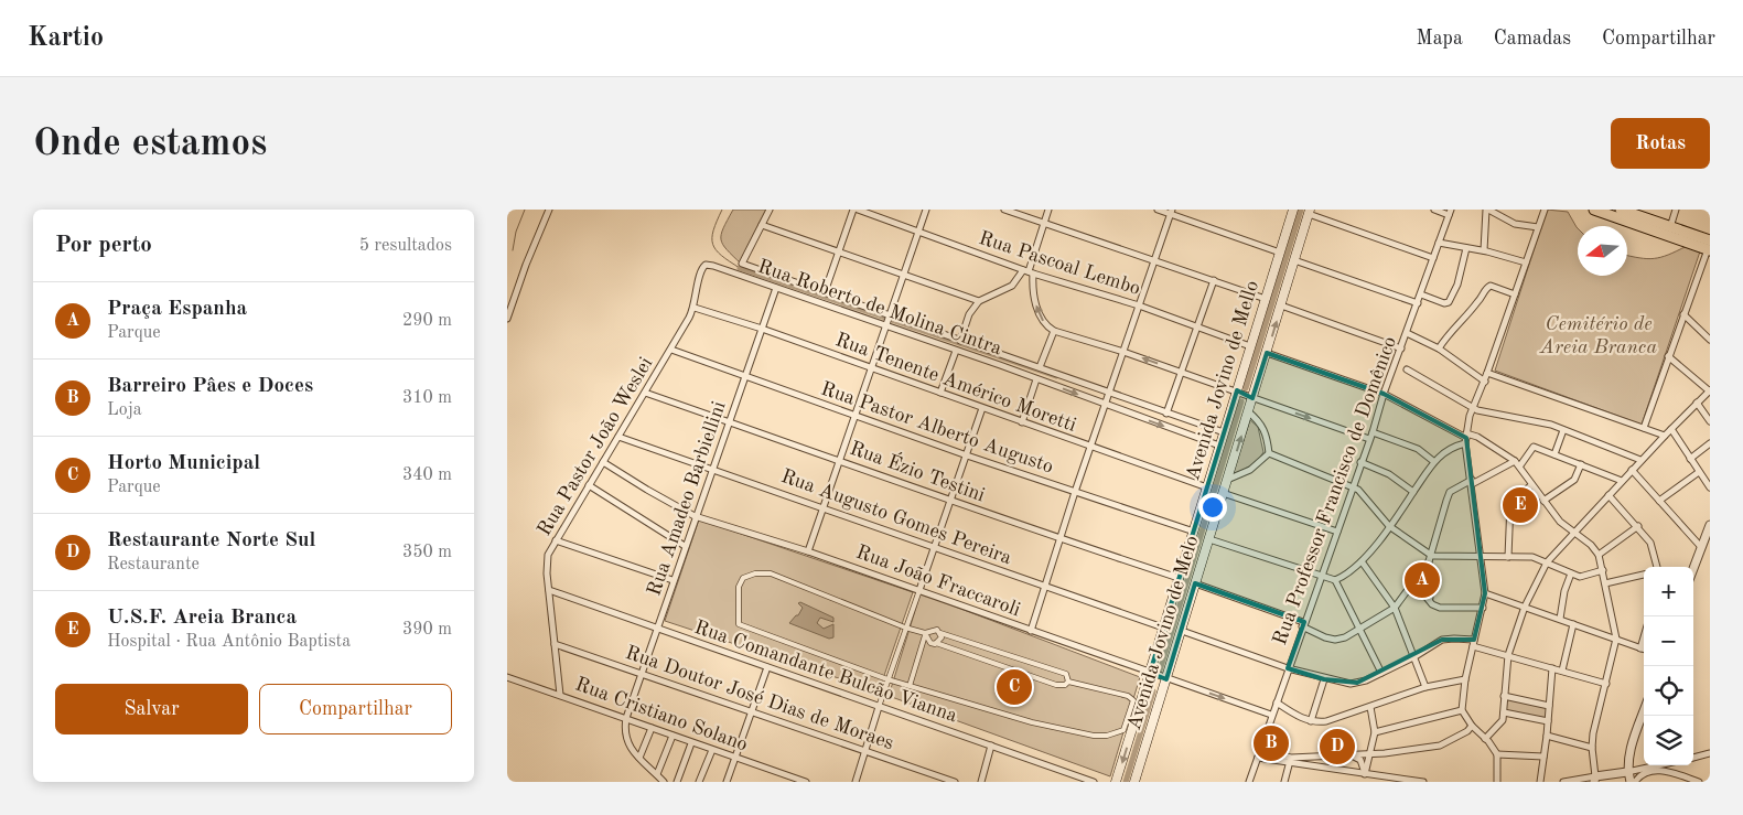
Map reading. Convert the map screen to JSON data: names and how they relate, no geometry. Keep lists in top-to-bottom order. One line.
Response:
{"streets":{"main road":["Avenida Jovino de Mello","Avenida Jovino de Melo"],"street":["Rua Pascoal Lembo","Rua Roberto de Molina Cintra","Rua Tenente Américo Moretti","Rua Pastor Alberto Augusto","Rua Pastor João Weslei","Rua Ézio Testini","Rua Professor Francisco de Domênico","Rua Amadeo Barbiellini","Rua Augusto Gomes Pereira","Rua João Fraccaroli","Rua Comandante Bulcão Vianna","Rua Doutor José Dias de Moraes","Rua Cristiano Solano"]},"crossings":[["Rua Pascoal Lembo","Avenida Jovino de Mello"],["Rua Roberto de Molina Cintra","Avenida Jovino de Mello"],["Rua Roberto de Molina Cintra","Rua Pastor João Weslei"],["Rua Roberto de Molina Cintra","Rua Amadeo Barbiellini"],["Avenida Jovino de Mello","Rua Tenente Américo Moretti"],["Avenida Jovino de Mello","Rua Pastor Alberto Augusto"],["Avenida Jovino de Mello","Rua Ézio Testini"],["Avenida Jovino de Mello","Rua Augusto Gomes Pereira"],["Avenida Jovino de Mello","Rua João Fraccaroli"],["Rua Tenente Américo Moretti","Rua Pastor João Weslei"],["Rua Tenente Américo Moretti","Rua Amadeo Barbiellini"],["Rua Pastor Alberto Augusto","Rua Pastor João Weslei"],["Rua Pastor Alberto Augusto","Rua Amadeo Barbiellini"],["Rua Pastor João Weslei","Rua Ézio Testini"],["Rua Pastor João Weslei","Rua Augusto Gomes Pereira"],["Rua Pastor João Weslei","Rua João Fraccaroli"],["Rua Pastor João Weslei","Rua Comandante Bulcão Vianna"],["Rua Pastor João Weslei","Rua Doutor José Dias de Moraes"],["Rua Pastor João Weslei","Rua Cristiano Solano"],["Rua Ézio Testini","Rua Amadeo Barbiellini"],["Rua Professor Francisco de Domênico","Rua João Fraccaroli"],["Rua Amadeo Barbiellini","Rua Augusto Gomes Pereira"],["Rua Amadeo Barbiellini","Rua João Fraccaroli"],["Rua Amadeo Barbiellini","Rua Comandante Bulcão Vianna"],["Rua Amadeo Barbiellini","Rua Doutor José Dias de Moraes"],["Rua Amadeo Barbiellini","Rua Cristiano Solano"],["Rua João Fraccaroli","Avenida Jovino de Melo"]],"parks":["Cemitério de Areia Branca"],"north":"left","page":{"header":"Kartio","nav":["Mapa","Camadas","Compartilhar"],"buttons":["Rotas",["Salvar","Compartilhar"]],"title":"Onde estamos","heading":["Por perto","5 resultados"],"list":[{"mark":"A","name":"Praça Espanha","note":"Parque","value":"290 m"},{"mark":"B","name":"Barreiro Pâes e Doces","note":"Loja","value":"310 m"},{"mark":"C","name":"Horto Municipal","note":"Parque","value":"340 m"},{"mark":"D","name":"Restaurante Norte Sul","note":"Restaurante","value":"350 m"},{"mark":"E","name":"U.S.F. Areia Branca","note":"Hospital · Rua Antônio Baptista","value":"390 m"}],"pins":["E","A","C","B","D"],"map_buttons":["+","−"]}}
